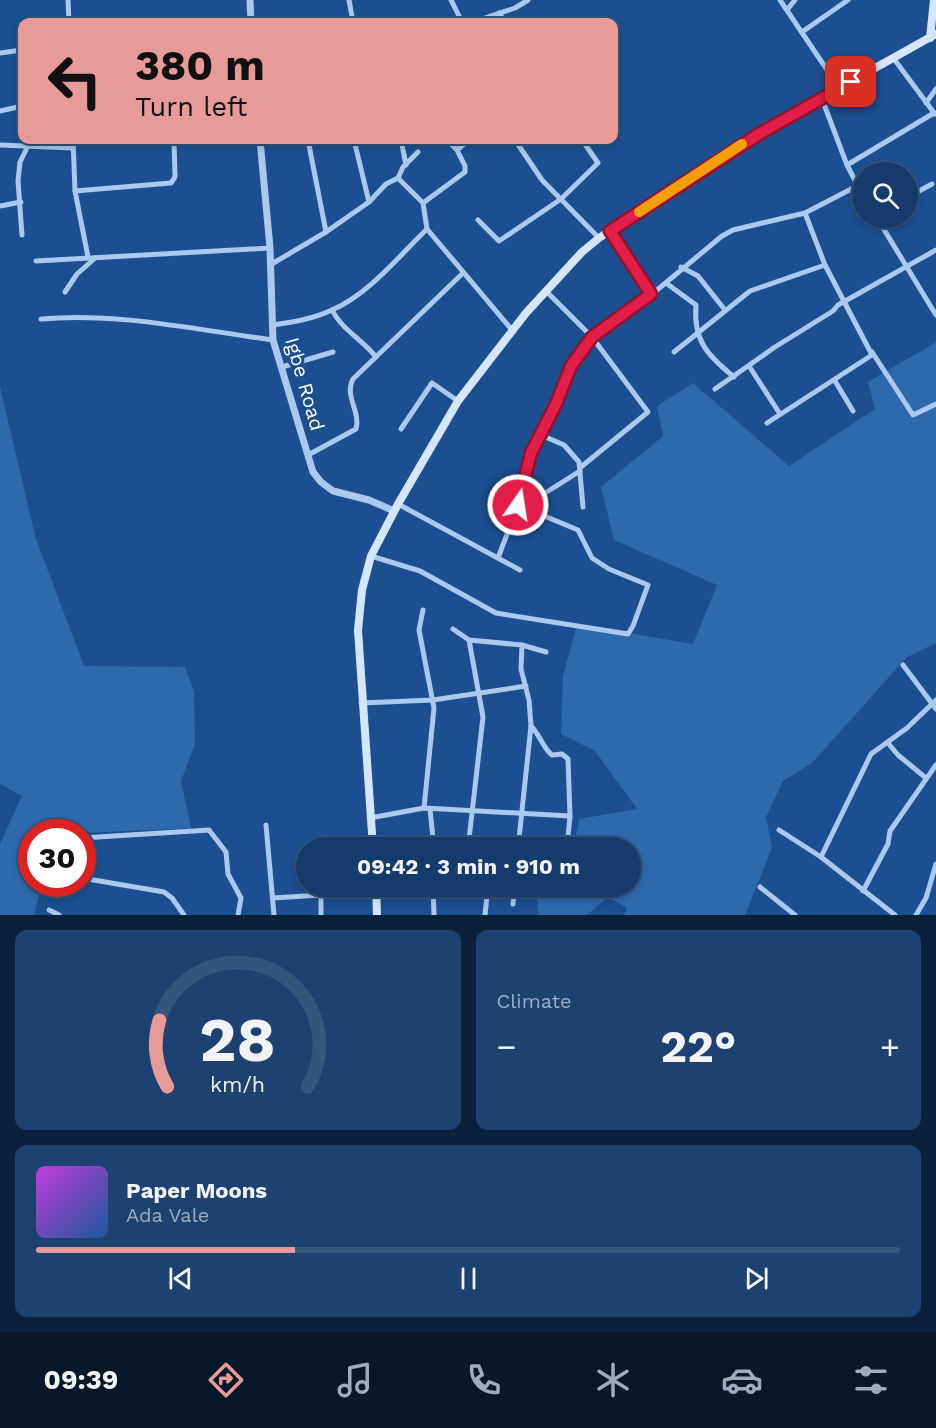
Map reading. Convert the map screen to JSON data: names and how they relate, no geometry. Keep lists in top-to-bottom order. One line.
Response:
{"streets":{"street":["Igbe Road"]},"page":{"turn":["380 m","Turn left"],"limit":"30","trip":"09:42 · 3 min · 910 m","tile":"Climate","heat":["−","22°","+"],"song":["Paper Moons","Ada Vale"],"tabs":"09:39","gauge":["28","km/h"]}}
